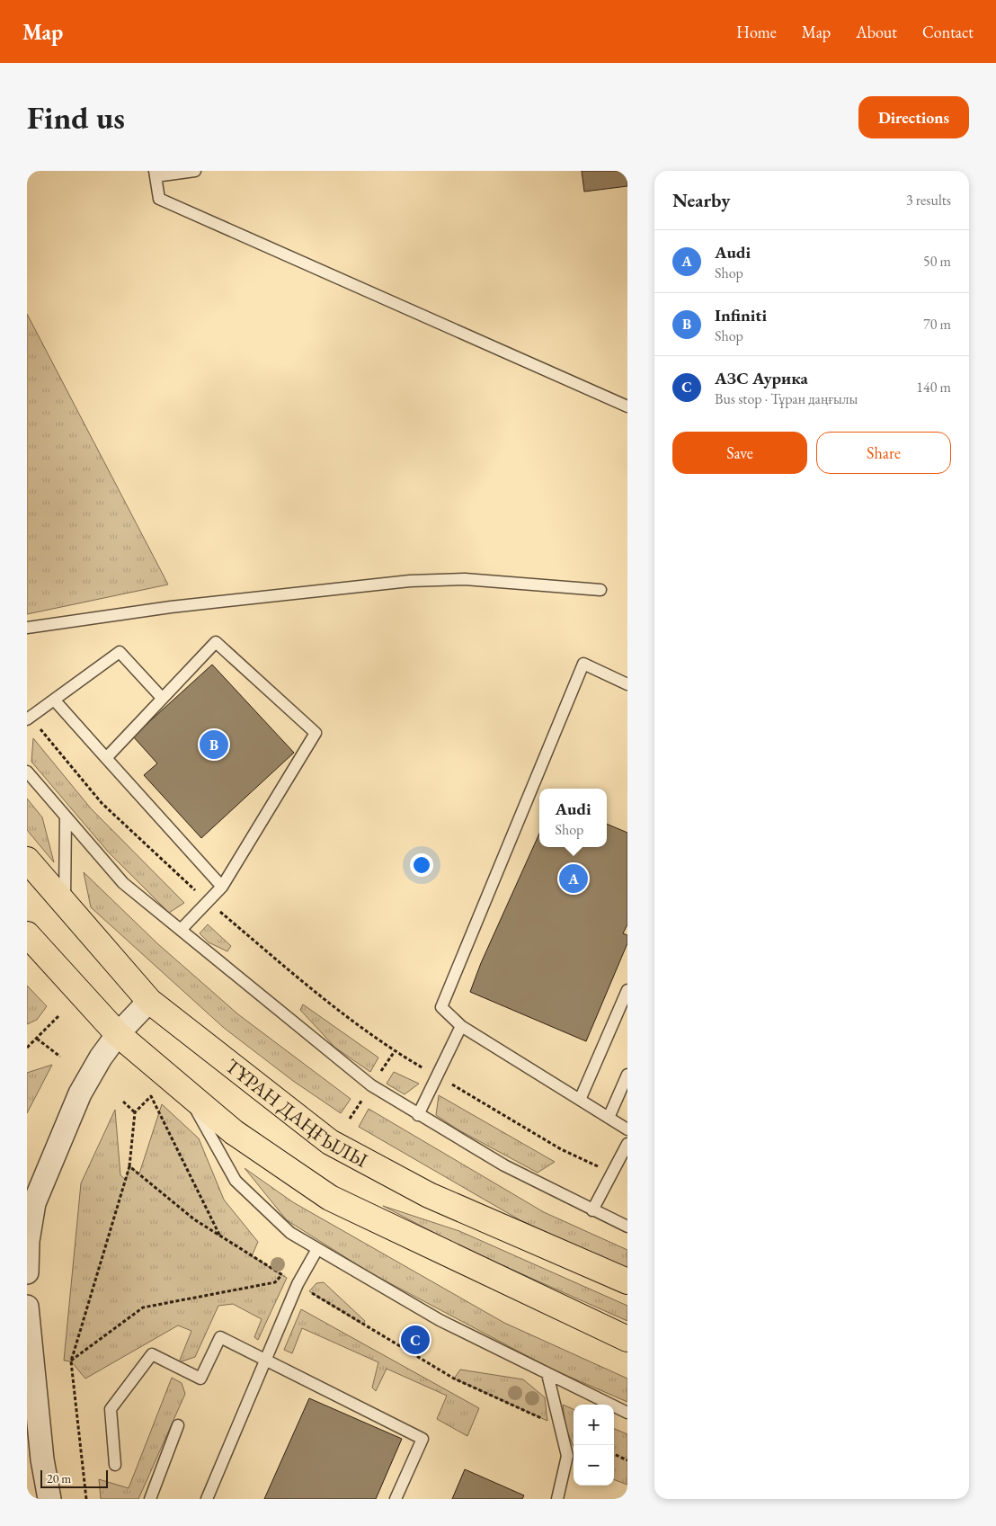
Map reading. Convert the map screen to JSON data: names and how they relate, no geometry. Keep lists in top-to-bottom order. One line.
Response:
{"streets":{"main road":["ТҰРАН ДАҢҒЫЛЫ"]},"scale_bar":"20 m","page":{"header":"Map","nav":["Home","Map","About","Contact"],"buttons":["Directions",["Save","Share"]],"title":"Find us","heading":["Nearby","3 results"],"list":[{"mark":"A","name":"Audi","note":"Shop","value":"50 m"},{"mark":"B","name":"Infiniti","note":"Shop","value":"70 m"},{"mark":"C","name":"АЗС Аурика","note":"Bus stop · Тұран даңғылы","value":"140 m"}],"pins":["B","A","C"],"popup":["Audi","Shop"],"map_buttons":["+","−"],"scale":"20 m"}}
